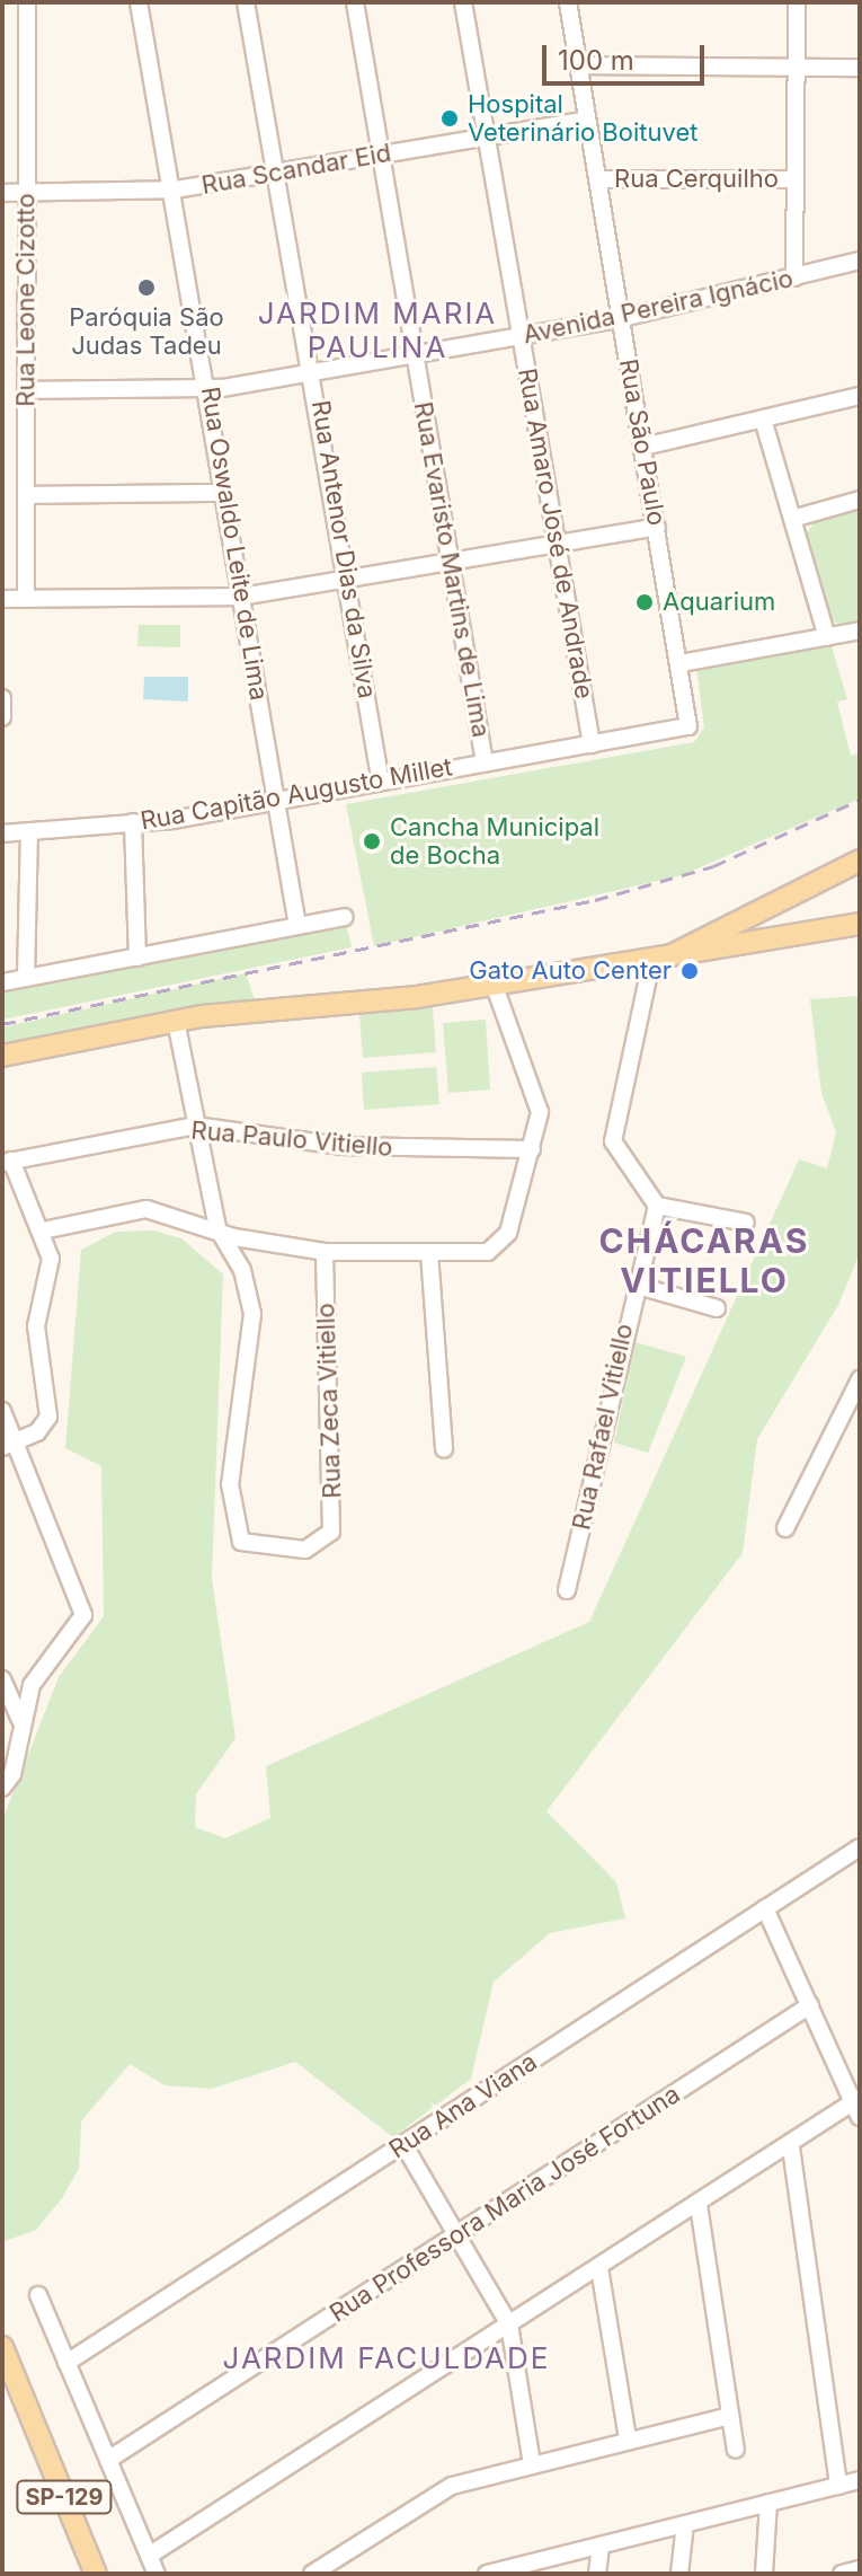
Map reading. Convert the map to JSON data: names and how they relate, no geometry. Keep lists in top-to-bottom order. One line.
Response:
{"streets":{"main road":["SP-129"],"street":["Rua Scandar Eid","Rua Cerquilho","Rua Leone Cizotto","Avenida Pereira Ignácio","Rua São Paulo","Rua Amaro José de Andrade","Rua Oswaldo Leite de Lima","Rua Antenor Dias da Silva","Rua Evaristo Martins de Lima","Rua Capitão Augusto Millet","Rua Paulo Vitiello","Rua Zeca Vitiello","Rua Rafael Vitiello","Rua Ana Viana","Rua Professora Maria José Fortuna"]},"crossings":[["Rua Scandar Eid","Rua Leone Cizotto"],["Rua Scandar Eid","Rua São Paulo"],["Rua Scandar Eid","Rua Amaro José de Andrade"],["Rua Scandar Eid","Rua Oswaldo Leite de Lima"],["Rua Scandar Eid","Rua Antenor Dias da Silva"],["Rua Scandar Eid","Rua Evaristo Martins de Lima"],["Rua Cerquilho","Rua São Paulo"],["Rua Leone Cizotto","Avenida Pereira Ignácio"],["Avenida Pereira Ignácio","Rua São Paulo"],["Avenida Pereira Ignácio","Rua Amaro José de Andrade"],["Avenida Pereira Ignácio","Rua Oswaldo Leite de Lima"],["Avenida Pereira Ignácio","Rua Antenor Dias da Silva"],["Avenida Pereira Ignácio","Rua Evaristo Martins de Lima"],["Rua São Paulo","Rua Capitão Augusto Millet"],["Rua Amaro José de Andrade","Rua Capitão Augusto Millet"],["Rua Oswaldo Leite de Lima","Rua Capitão Augusto Millet"],["Rua Antenor Dias da Silva","Rua Capitão Augusto Millet"],["Rua Evaristo Martins de Lima","Rua Capitão Augusto Millet"]],"districts":["JARDIM MARIA PAULINA","CHÁCARAS VITIELLO","JARDIM FACULDADE"],"places":["Hospital Veterinário Boituvet","Paróquia São Judas Tadeu","Aquarium","Cancha Municipal de Bocha","Gato Auto Center"],"scale_bar":"100 m"}
